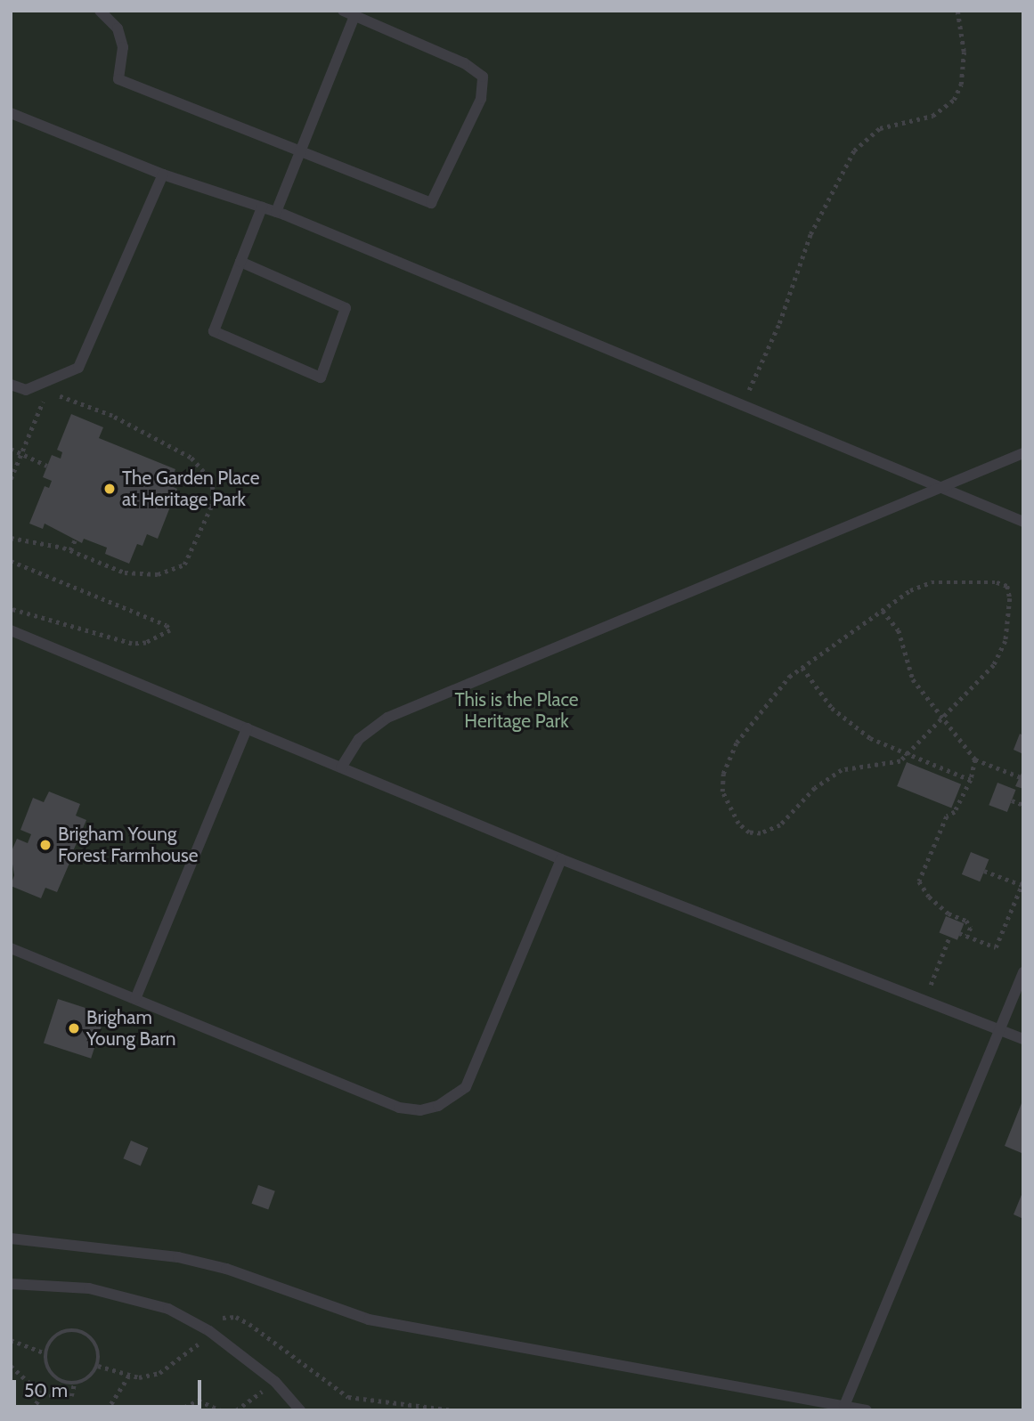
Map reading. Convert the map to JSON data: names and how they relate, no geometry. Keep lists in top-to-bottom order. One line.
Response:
{"parks":["This is the Place Heritage Park"],"places":["The Garden Place at Heritage Park","Brigham Young Forest Farmhouse","Brigham Young Barn"],"scale_bar":"50 m"}
